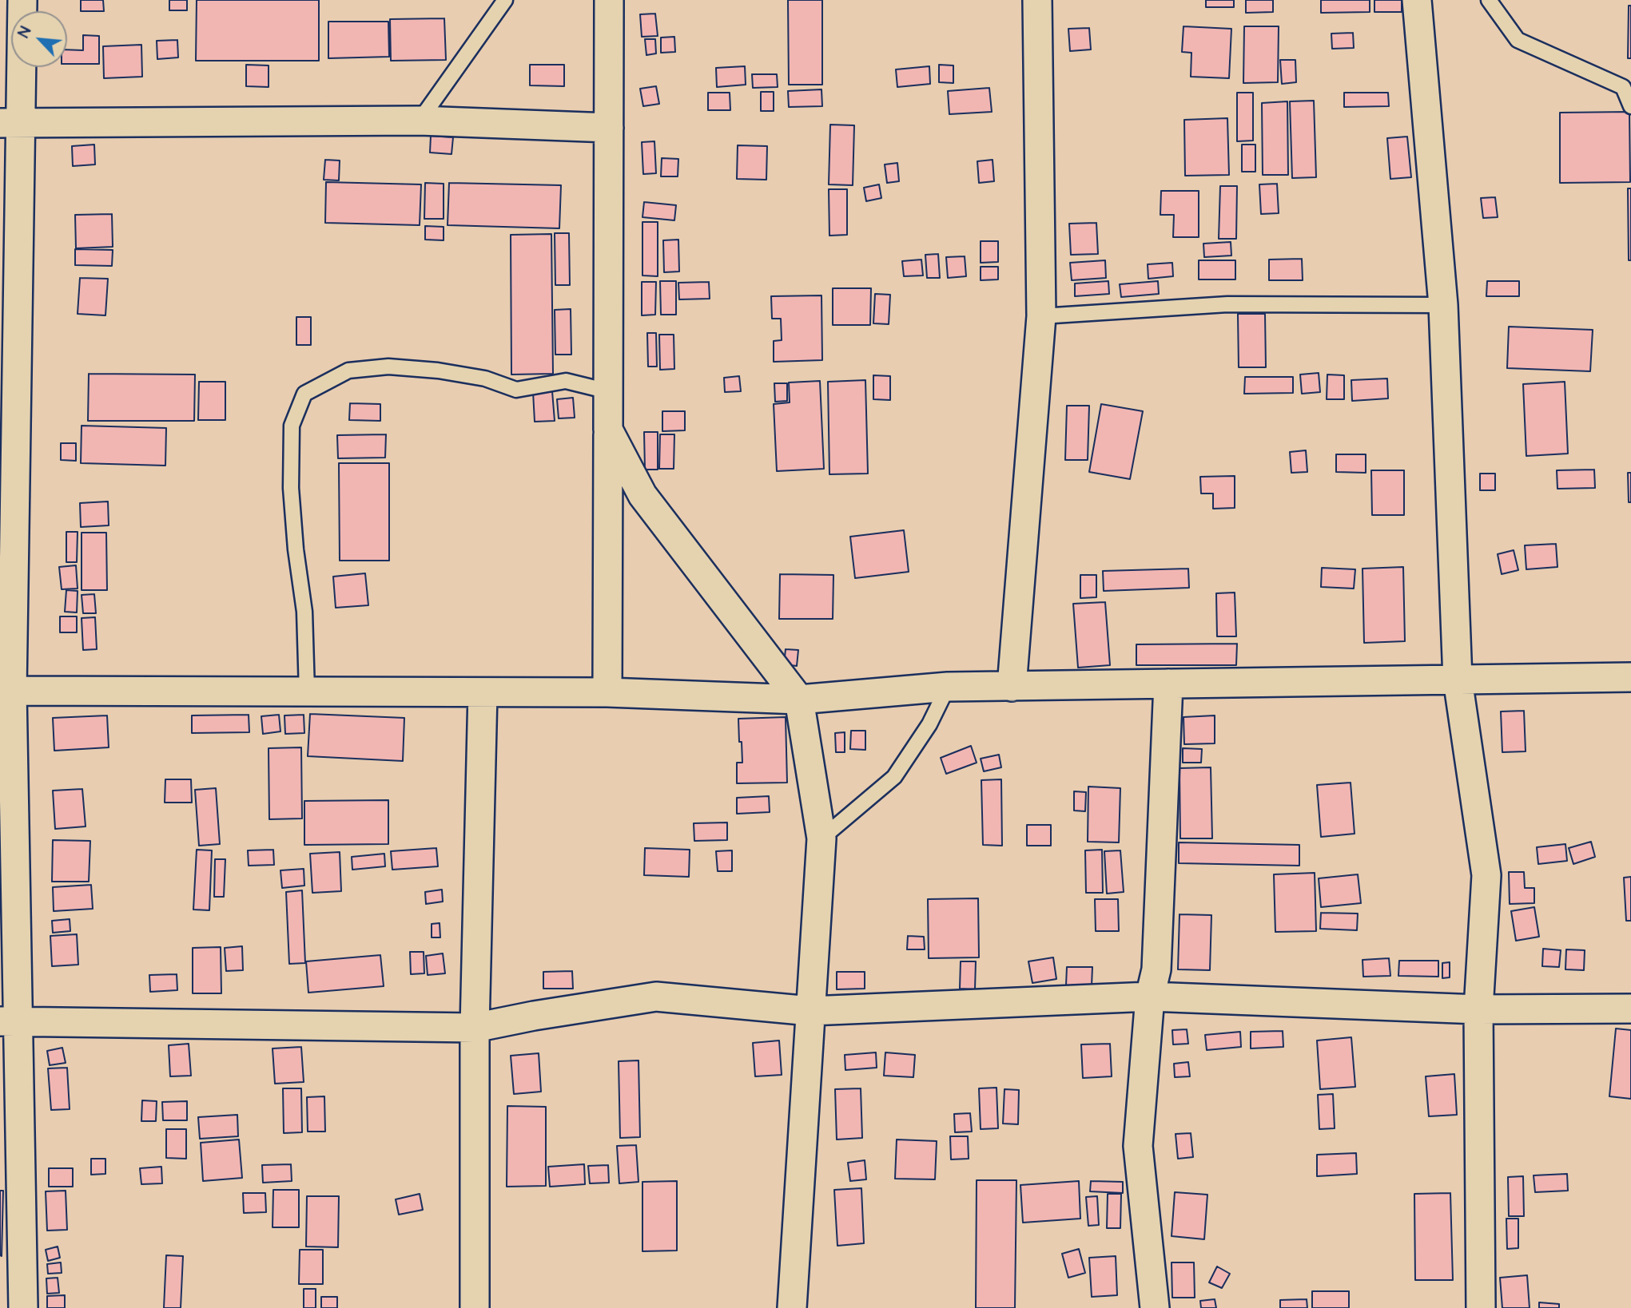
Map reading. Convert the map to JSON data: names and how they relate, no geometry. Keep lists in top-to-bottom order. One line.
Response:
{"north":"top left"}
